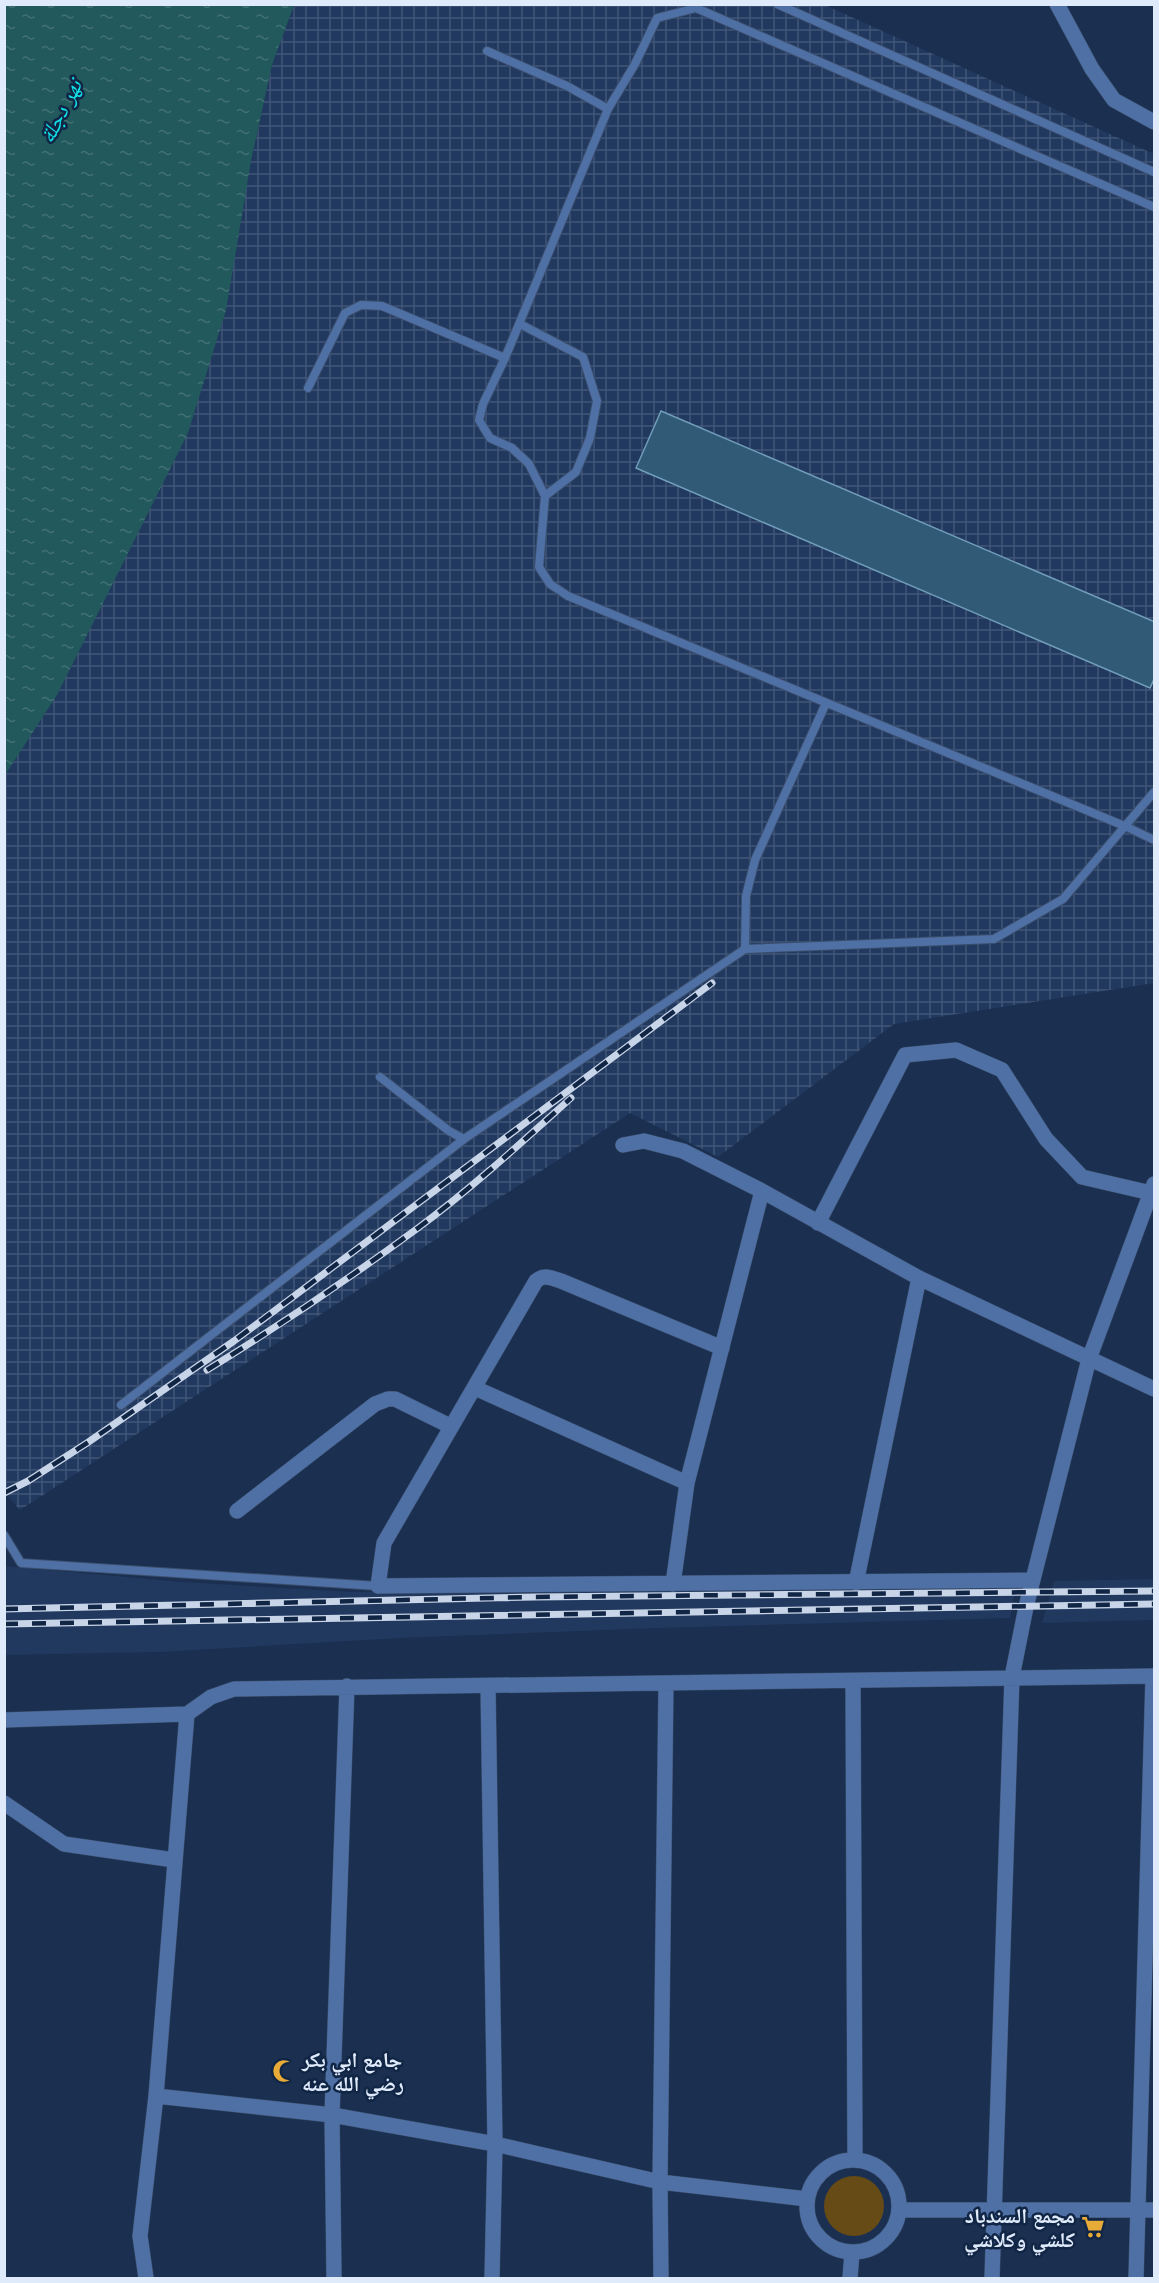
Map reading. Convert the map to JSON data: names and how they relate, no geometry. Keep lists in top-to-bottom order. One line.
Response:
{"water":["نهر دجلة"],"places":{"mosque":["جامع ابي بكر رضي الله عنه"],"supermarket":["مجمع السندباد كلشي وكلاشي"]}}
